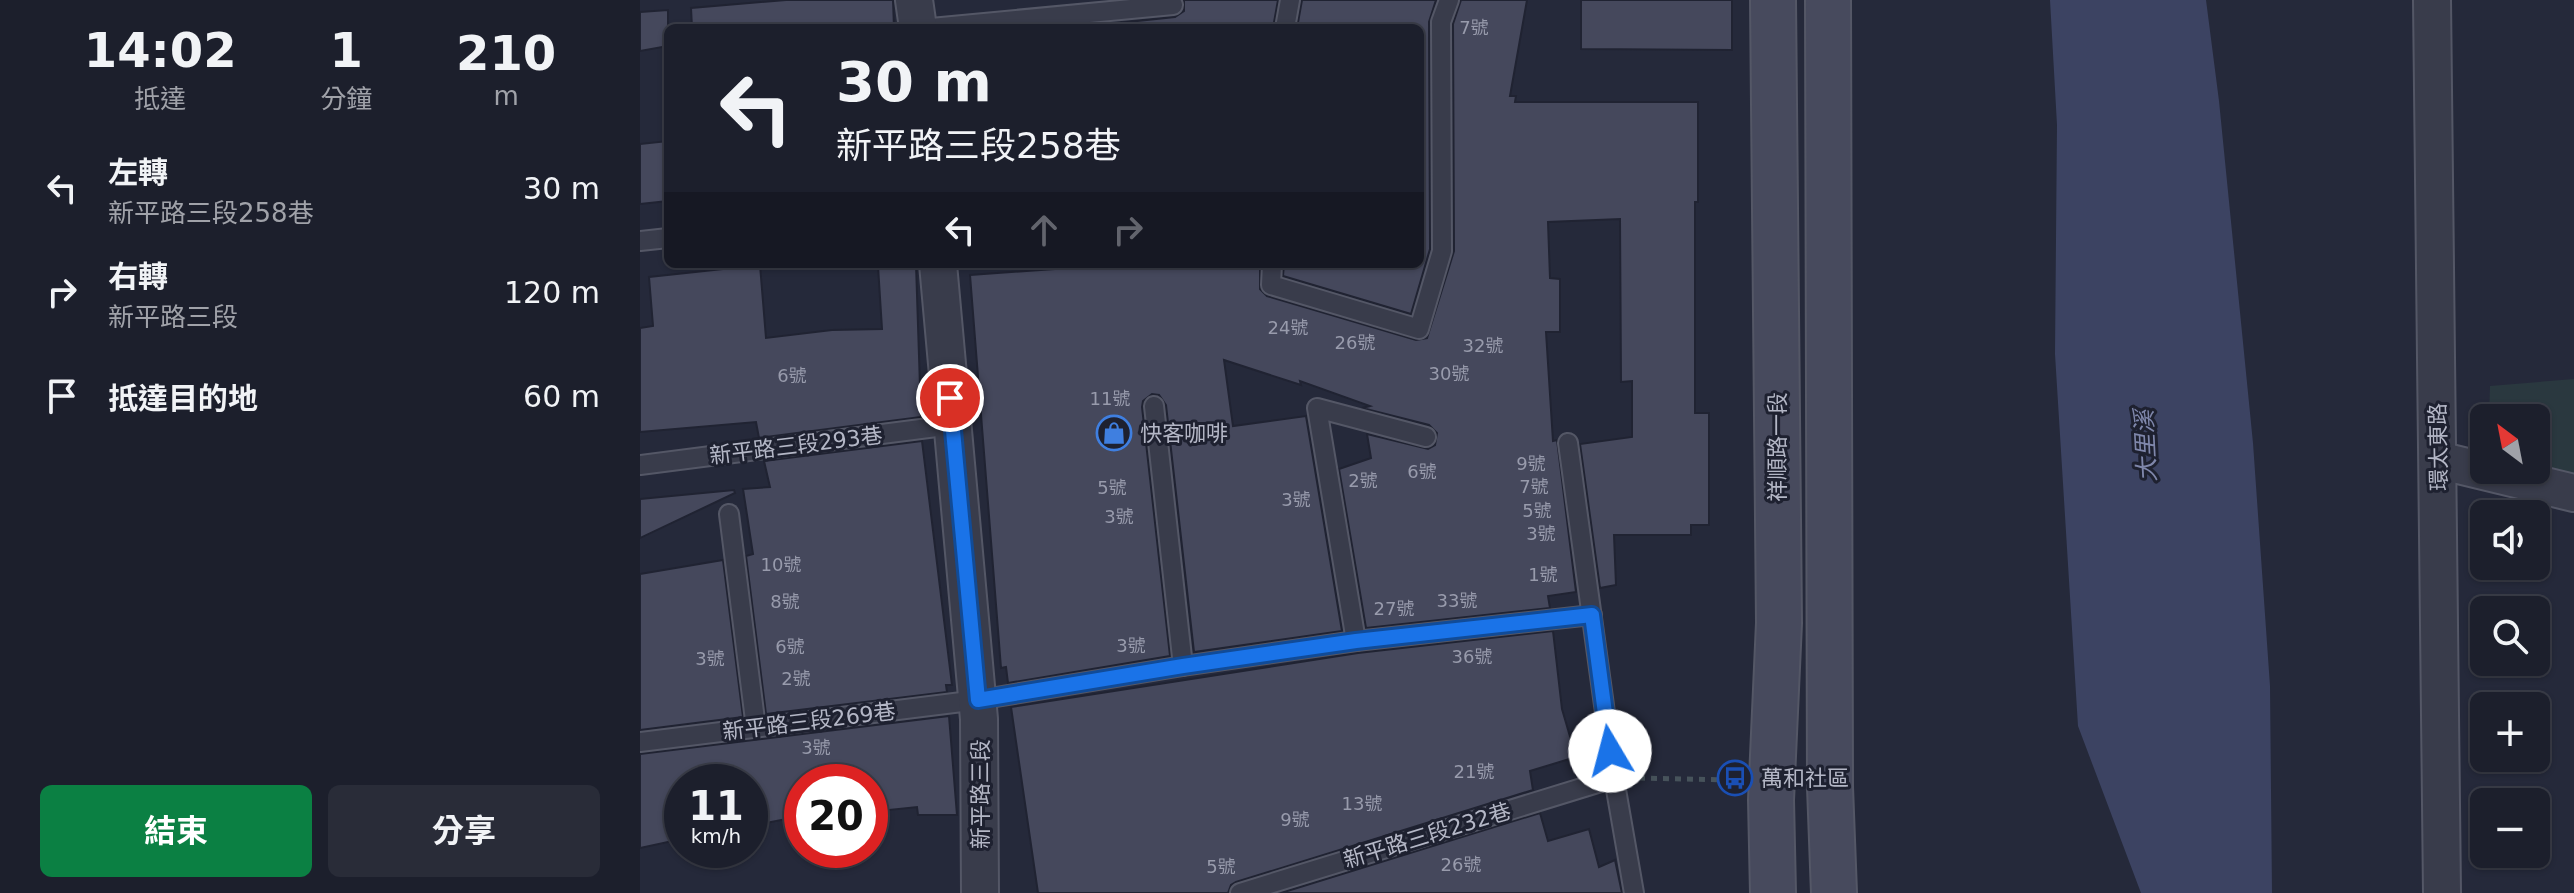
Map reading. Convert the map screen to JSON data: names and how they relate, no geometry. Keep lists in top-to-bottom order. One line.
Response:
{"streets":{"street":["祥順路一段","環太東路","新平路三段"],"lane":["新平路三段293巷","新平路三段269巷","新平路三段232巷"]},"crossings":[["新平路三段293巷","新平路三段"],["新平路三段269巷","新平路三段"]],"water":["大里溪"],"places":{"shop":["快客咖啡"],"bus stop":["萬和社區"]},"house_numbers":["7號","24號","26號","32號","30號","6號","11號","9號","6號","2號","7號","5號","3號","5號","3號","3號","10號","1號","33號","8號","27號","3號","6號","36號","3號","2號","3號","21號","13號","9號","26號","5號"],"north":"top left","page":{"eta":["14:02","抵達","1","分鐘","210","m"],"turn":["30 m","新平路三段258巷"],"list":[{"name":"左轉","note":"新平路三段258巷","value":"30 m"},{"name":"右轉","note":"新平路三段","value":"120 m"},{"name":"抵達目的地","value":"60 m"}],"map_buttons":["+","−"],"speed":"11 km/h","limit":"20","buttons":["結束","分享"]}}
